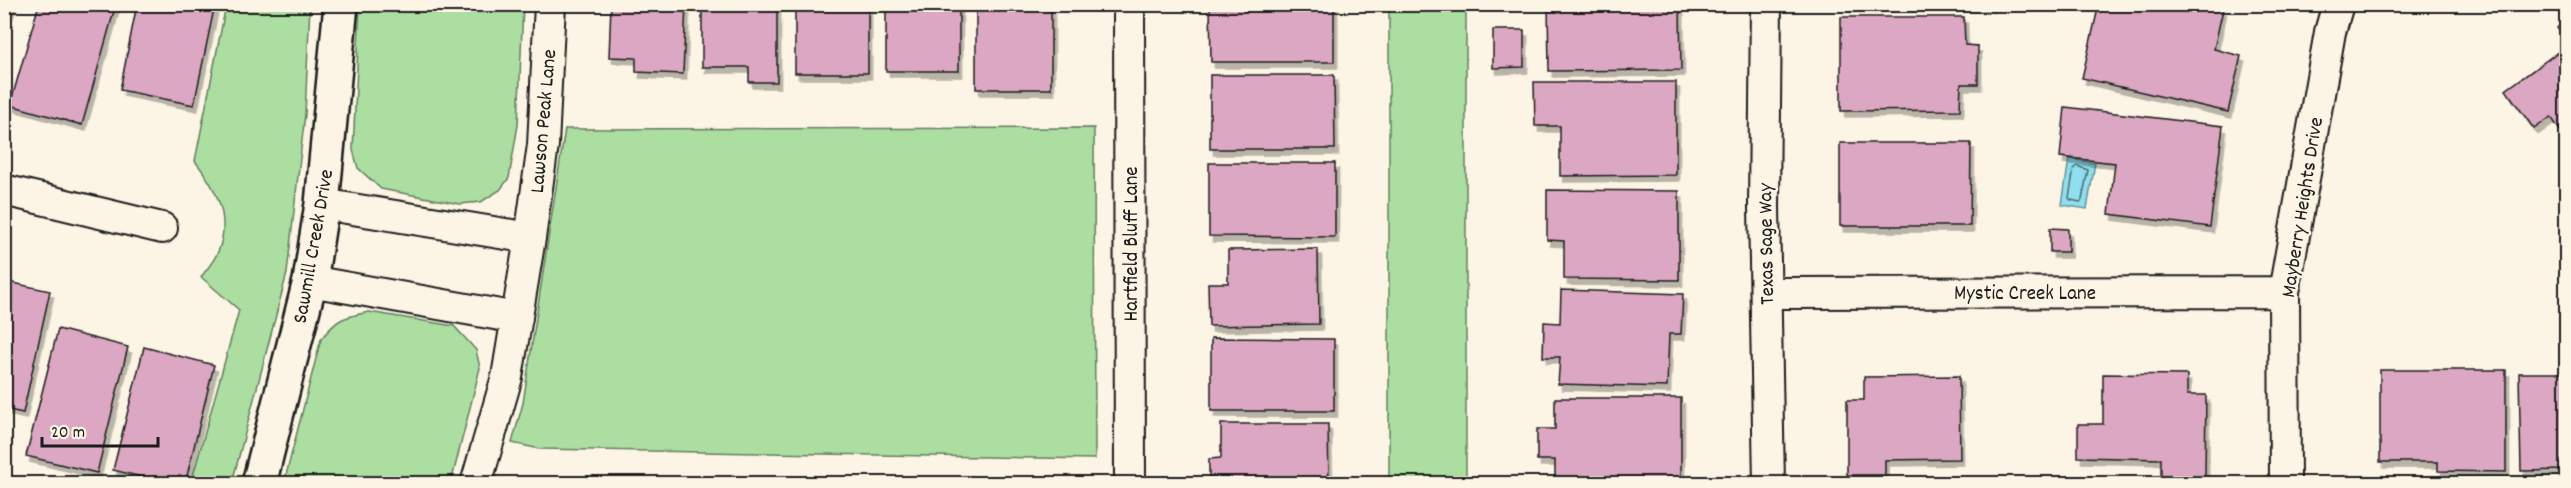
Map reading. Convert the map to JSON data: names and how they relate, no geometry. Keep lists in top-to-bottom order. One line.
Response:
{"streets":{"street":["Lawson Peak Lane","Mayberry Heights Drive","Hartfield Bluff Lane","Texas Sage Way","Sawmill Creek Drive","Mystic Creek Lane"]},"crossings":[["Mayberry Heights Drive","Mystic Creek Lane"],["Texas Sage Way","Mystic Creek Lane"]],"scale_bar":"20 m"}
